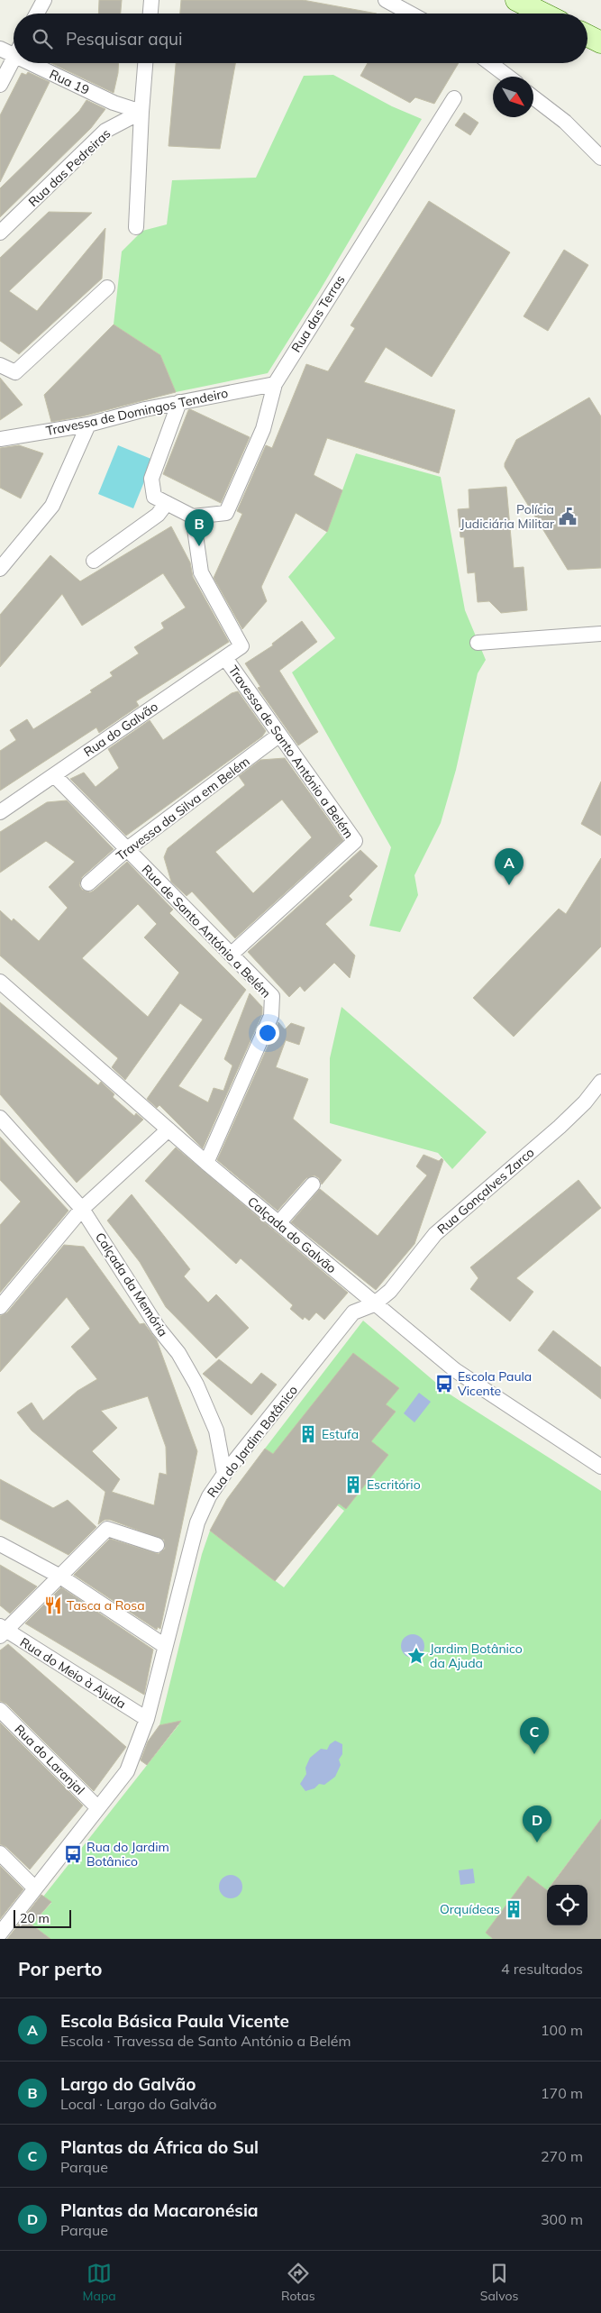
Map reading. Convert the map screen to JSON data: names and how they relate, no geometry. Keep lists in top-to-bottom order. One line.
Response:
{"streets":{"street":["Rua 19","Rua das Pedreiras","Rua das Terras","Travessa de Domingos Tendeiro","Rua do Galvão","Travessa de Santo António a Belém","Travessa da Silva em Belém","Rua de Santo António a Belém","Rua Gonçalves Zarco","Calçada do Galvão","Calçada da Memória","Rua do Jardim Botânico","Rua do Meio à Ajuda","Rua do Laranjal"]},"crossings":[["Rua 19","Rua das Pedreiras"],["Rua das Terras","Travessa de Domingos Tendeiro"],["Rua das Terras","Rua do Galvão"],["Rua do Galvão","Travessa de Santo António a Belém"],["Rua do Galvão","Rua de Santo António a Belém"],["Travessa de Santo António a Belém","Travessa da Silva em Belém"],["Travessa de Santo António a Belém","Rua de Santo António a Belém"],["Travessa da Silva em Belém","Rua de Santo António a Belém"],["Rua de Santo António a Belém","Calçada do Galvão"],["Rua Gonçalves Zarco","Calçada do Galvão"],["Rua Gonçalves Zarco","Rua do Jardim Botânico"],["Calçada do Galvão","Rua do Jardim Botânico"],["Calçada da Memória","Rua do Jardim Botânico"],["Rua do Jardim Botânico","Rua do Meio à Ajuda"],["Rua do Jardim Botânico","Rua do Laranjal"]],"places":{"public building":["Polícia Judiciária Militar"],"bus stop":["Escola Paula Vicente","Rua do Jardim Botânico"],"building":["Estufa","Escritório","Orquídeas"],"restaurant":["Tasca a Rosa"],"place":["Jardim Botânico da Ajuda"]},"scale_bar":"20 m","north":"bottom right","page":{"search":"Pesquisar aqui","pins":["B","A","C","D"],"scale":"20 m","heading":["Por perto","4 resultados"],"list":[{"mark":"A","name":"Escola Básica Paula Vicente","note":"Escola · Travessa de Santo António a Belém","value":"100 m"},{"mark":"B","name":"Largo do Galvão","note":"Local · Largo do Galvão","value":"170 m"},{"mark":"C","name":"Plantas da África do Sul","note":"Parque","value":"270 m"},{"mark":"D","name":"Plantas da Macaronésia","note":"Parque","value":"300 m"}],"nav":["Mapa","Rotas","Salvos"]}}
